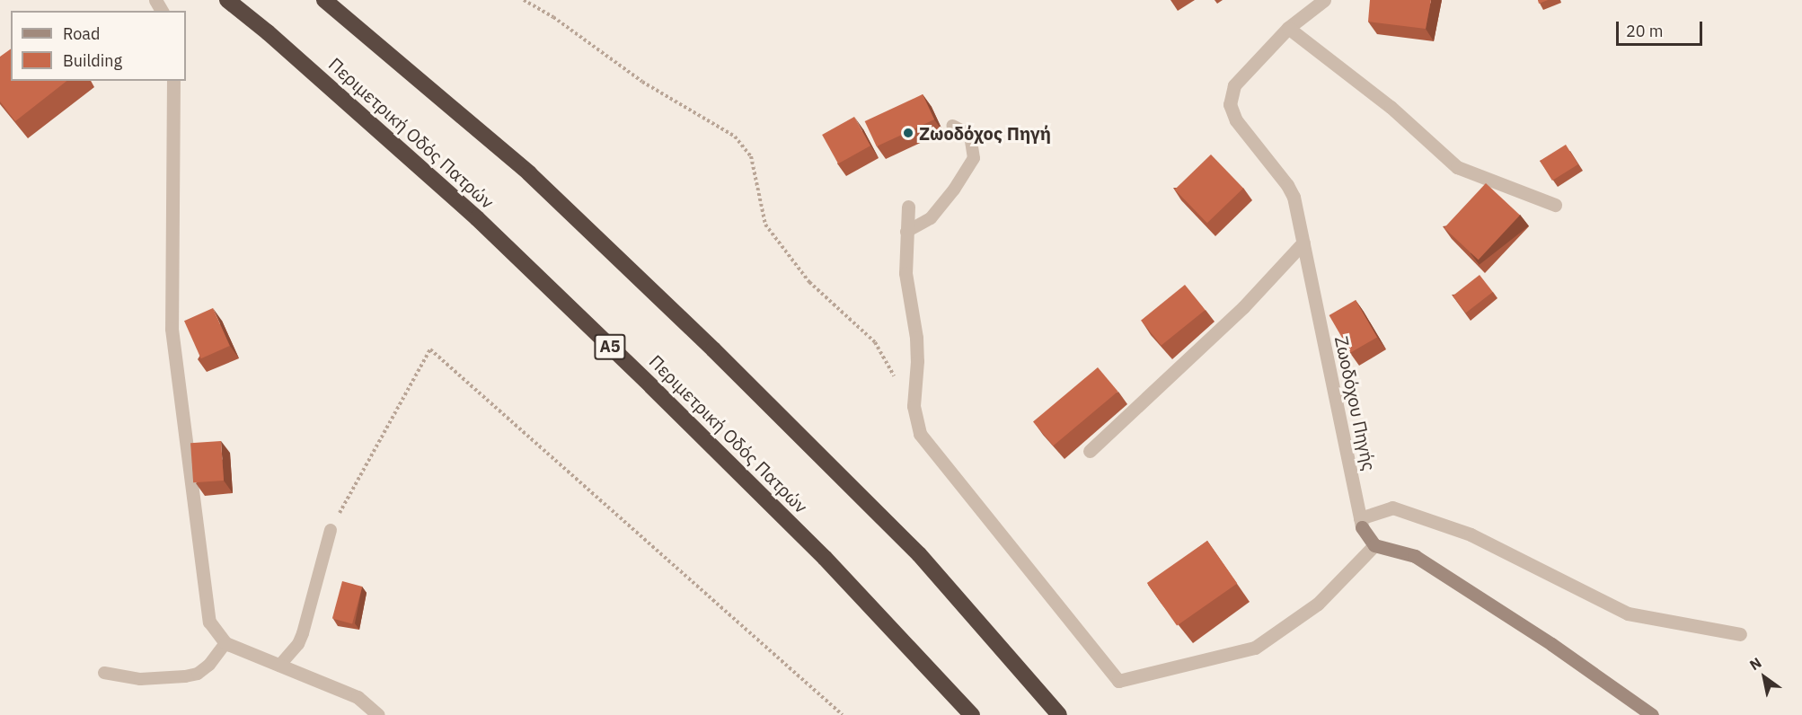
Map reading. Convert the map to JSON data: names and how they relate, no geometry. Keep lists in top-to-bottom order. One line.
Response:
{"streets":{"highway":["Περιμετρική Οδός Πατρών","Α5"],"street":["Ζωοδόχου Πηγής"]},"places":["Ζωοδόχος Πηγή"],"legend":["Road","Building"],"scale_bar":"20 m","north":"top left"}
